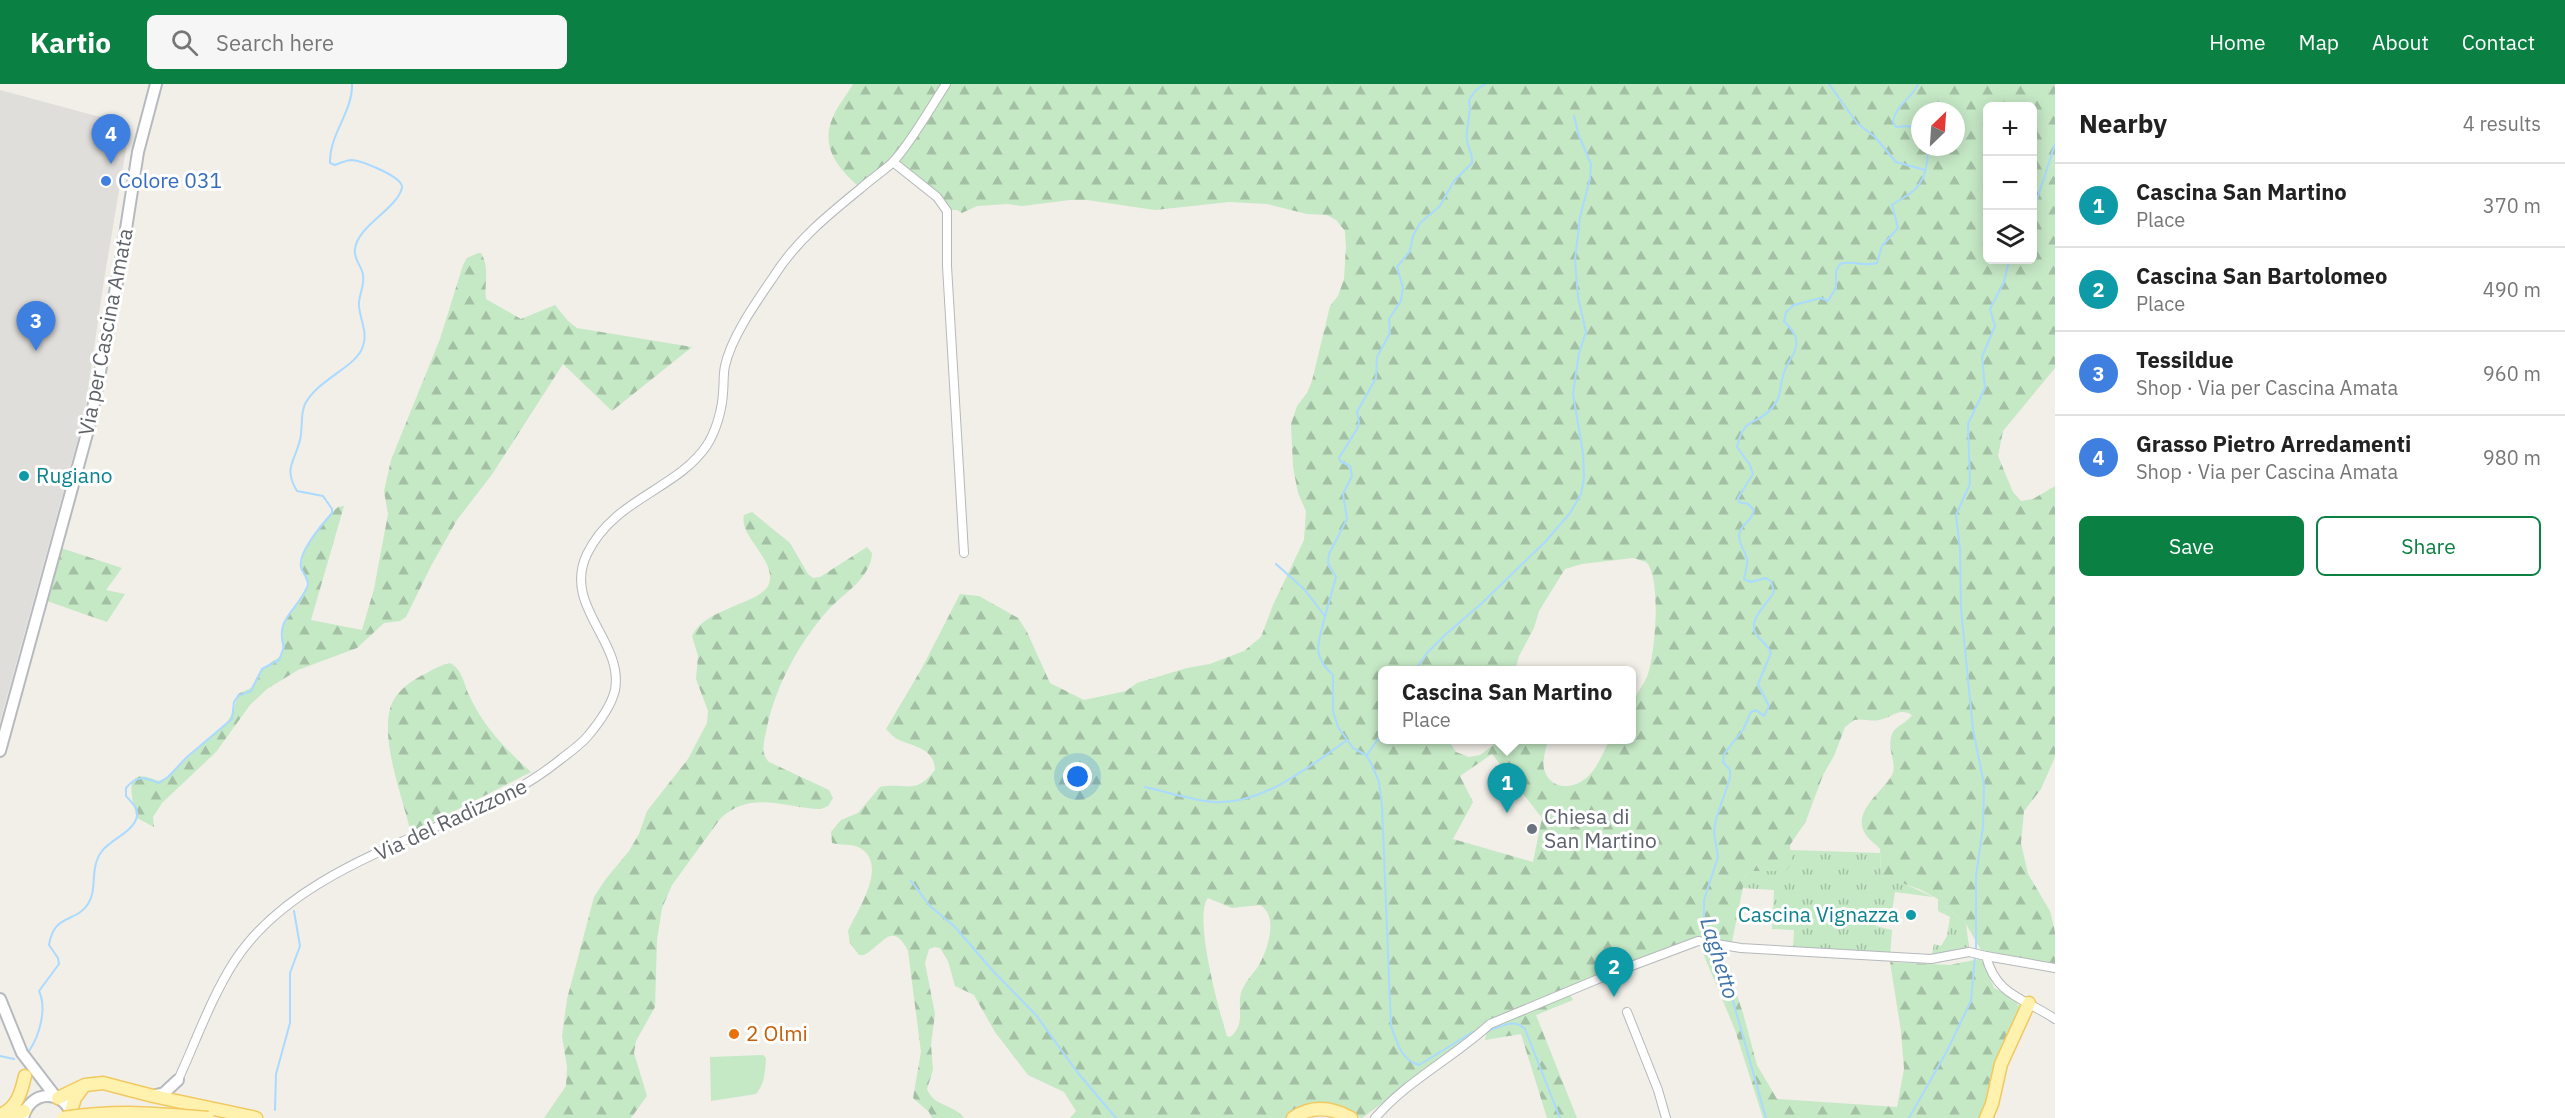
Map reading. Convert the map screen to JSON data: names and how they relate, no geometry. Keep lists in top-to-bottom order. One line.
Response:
{"streets":{"street":["Via per Cascina Amata","Via del Radizzone"]},"water":["Laghetto"],"places":["Colore 031","Rugiano","Chiesa di San Martino","Cascina Vignazza","2 Olmi"],"north":"top right","page":{"header":"Kartio","search":"Search here","nav":["Home","Map","About","Contact"],"heading":["Nearby","4 results"],"map_buttons":["+","−"],"pins":["4","3","1","2"],"list":[{"mark":"1","name":"Cascina San Martino","note":"Place","value":"370 m"},{"mark":"2","name":"Cascina San Bartolomeo","note":"Place","value":"490 m"},{"mark":"3","name":"Tessildue","note":"Shop · Via per Cascina Amata","value":"960 m"},{"mark":"4","name":"Grasso Pietro Arredamenti","note":"Shop · Via per Cascina Amata","value":"980 m"}],"buttons":["Save","Share"],"popup":["Cascina San Martino","Place"]}}
